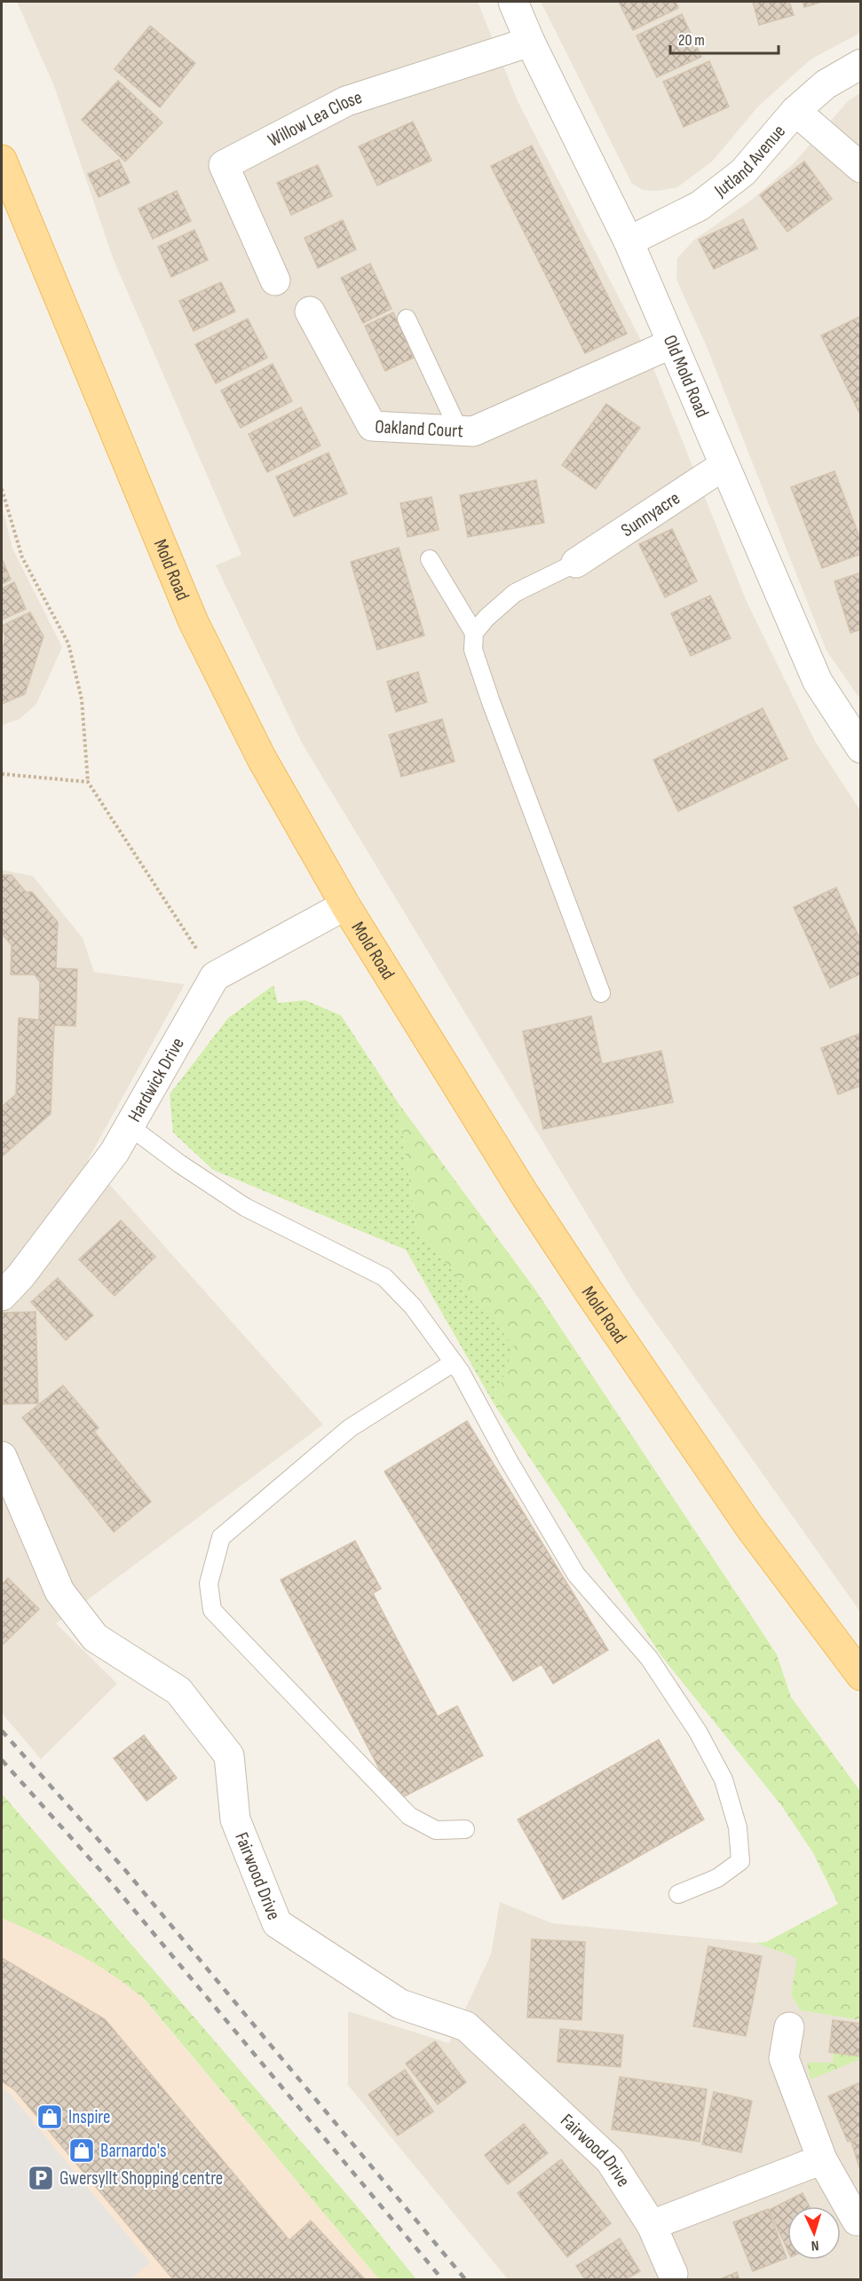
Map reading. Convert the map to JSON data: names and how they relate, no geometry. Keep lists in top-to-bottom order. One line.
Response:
{"streets":{"main road":["Mold Road"],"street":["Willow Lea Close","Jutland Avenue","Old Mold Road","Oakland Court","Sunnyacre","Hardwick Drive","Fairwood Drive"]},"crossings":[["Willow Lea Close","Old Mold Road"],["Jutland Avenue","Old Mold Road"],["Old Mold Road","Oakland Court"],["Old Mold Road","Sunnyacre"]],"places":{"shop":["Inspire","Barnardo's"],"parking":["Gwersyllt Shopping centre"]},"scale_bar":"20 m","north":"bottom"}
